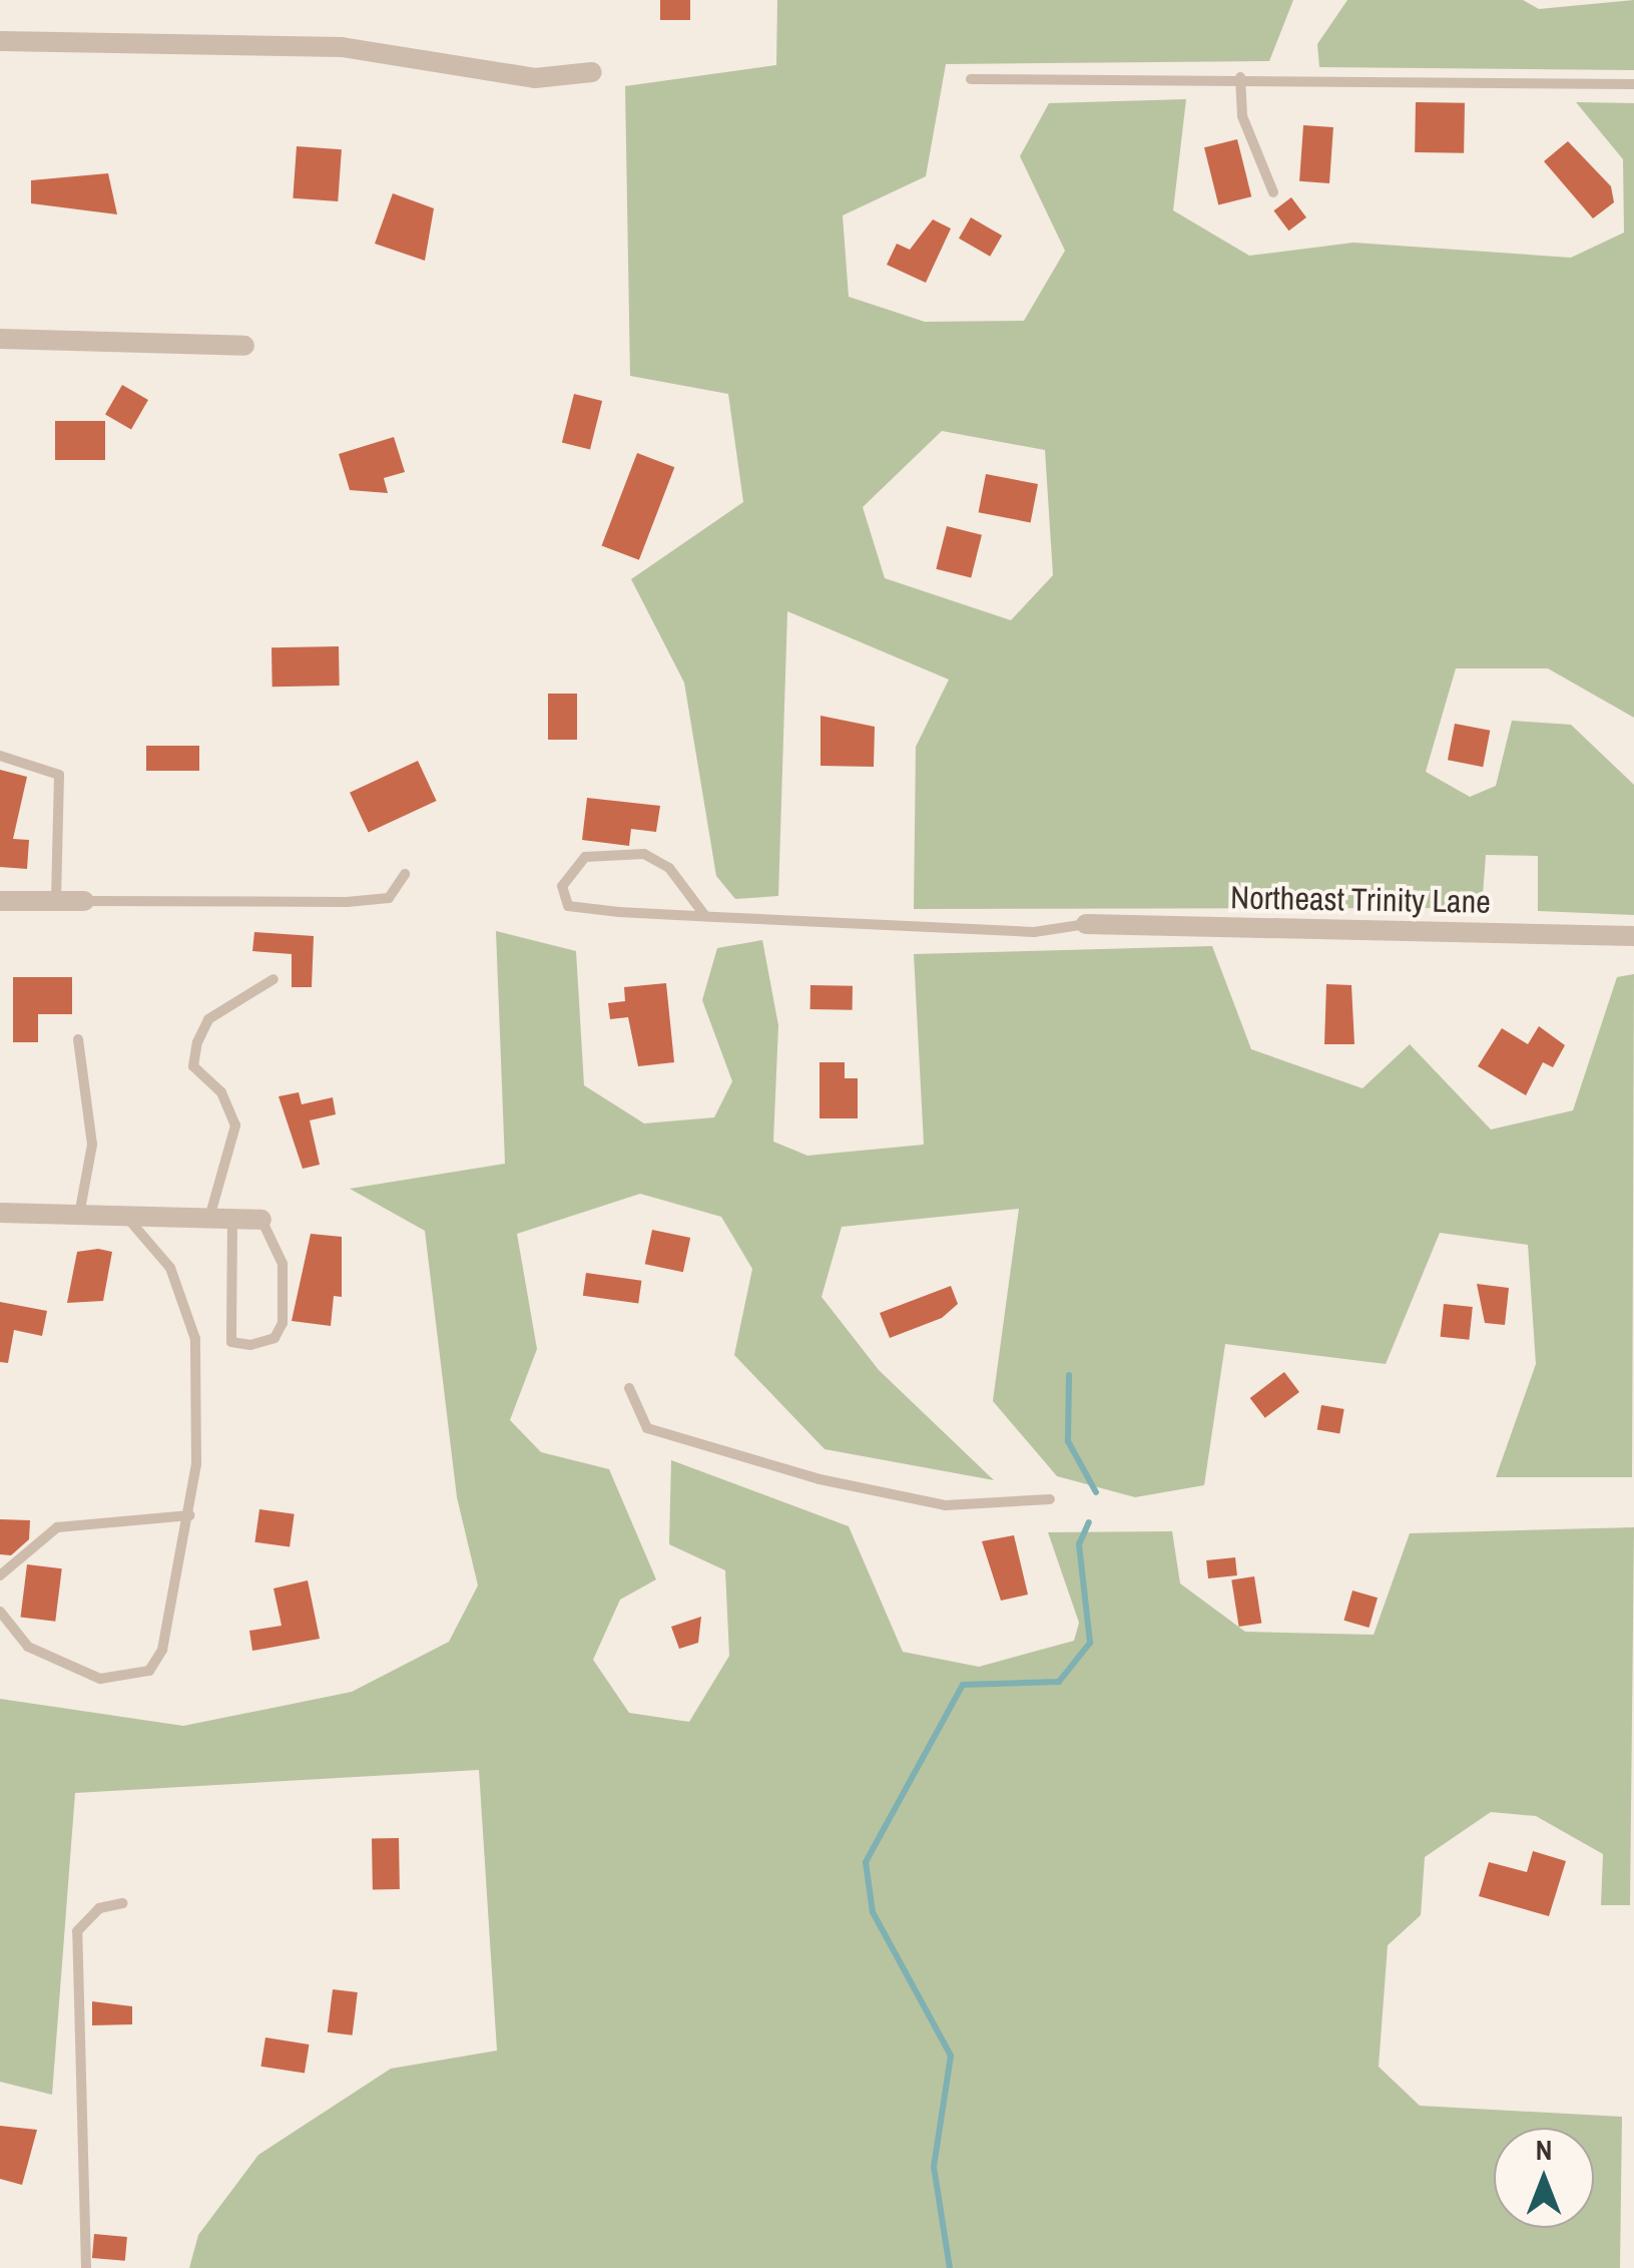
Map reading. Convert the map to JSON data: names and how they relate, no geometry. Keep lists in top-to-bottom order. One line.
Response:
{"streets":{"street":["Northeast Trinity Lane"]},"north":"top"}
